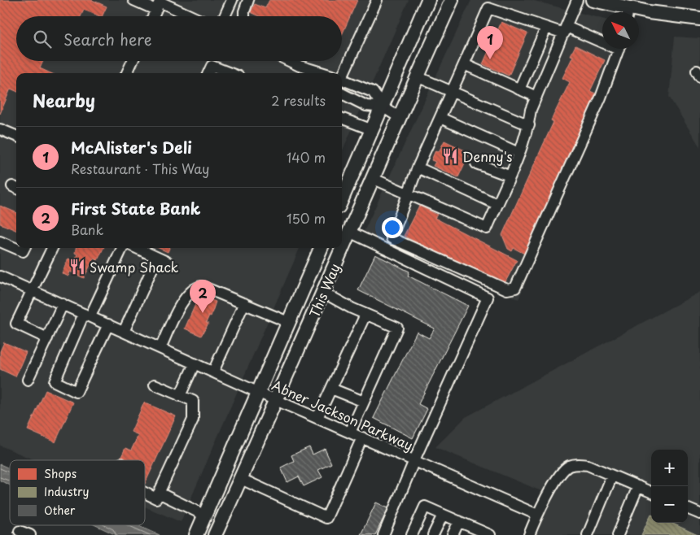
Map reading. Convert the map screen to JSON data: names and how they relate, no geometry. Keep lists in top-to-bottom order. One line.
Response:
{"streets":{"main road":["This Way"],"street":["Abner Jackson Parkway"]},"crossings":[["This Way","Abner Jackson Parkway"]],"places":{"restaurant":["Denny's","Swamp Shack"]},"legend":["Shops","Industry","Other"],"north":"top left","page":{"search":"Search here","pins":["1","2"],"heading":["Nearby","2 results"],"list":[{"mark":"1","name":"McAlister's Deli","note":"Restaurant · This Way","value":"140 m"},{"mark":"2","name":"First State Bank","note":"Bank","value":"150 m"}],"map_buttons":["+","−"]}}
